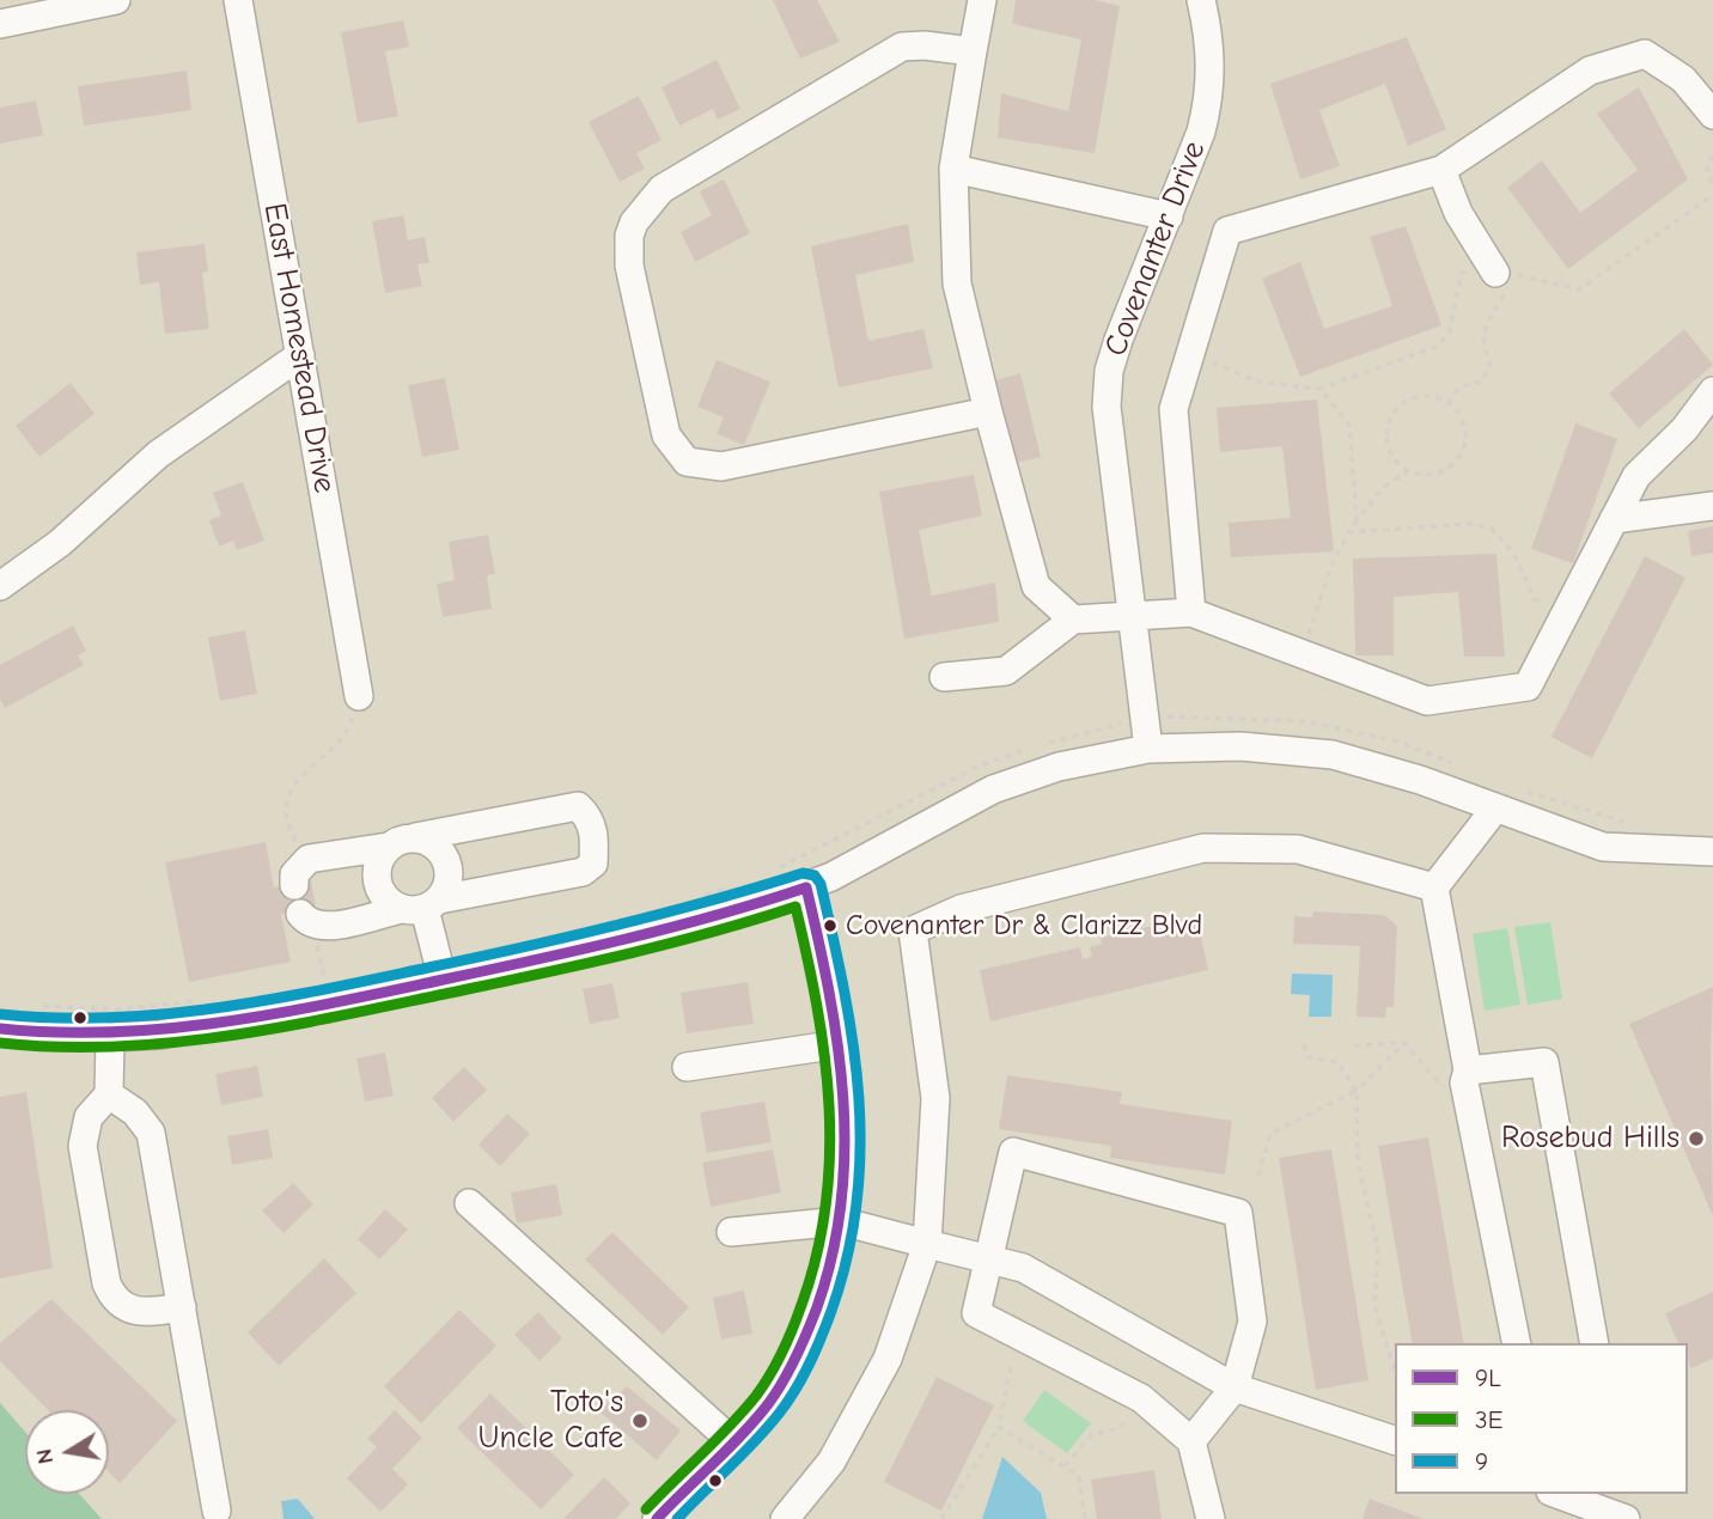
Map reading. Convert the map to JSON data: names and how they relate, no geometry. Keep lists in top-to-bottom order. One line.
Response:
{"streets":{"street":["Covenanter Drive","East Homestead Drive"]},"places":["Covenanter Dr & Clarizz Blvd","Rosebud Hills","Toto's Uncle Cafe"],"lines":["transit line 9","transit line 9L","transit line 3E"],"legend":["9L","3E","9"],"north":"left"}
